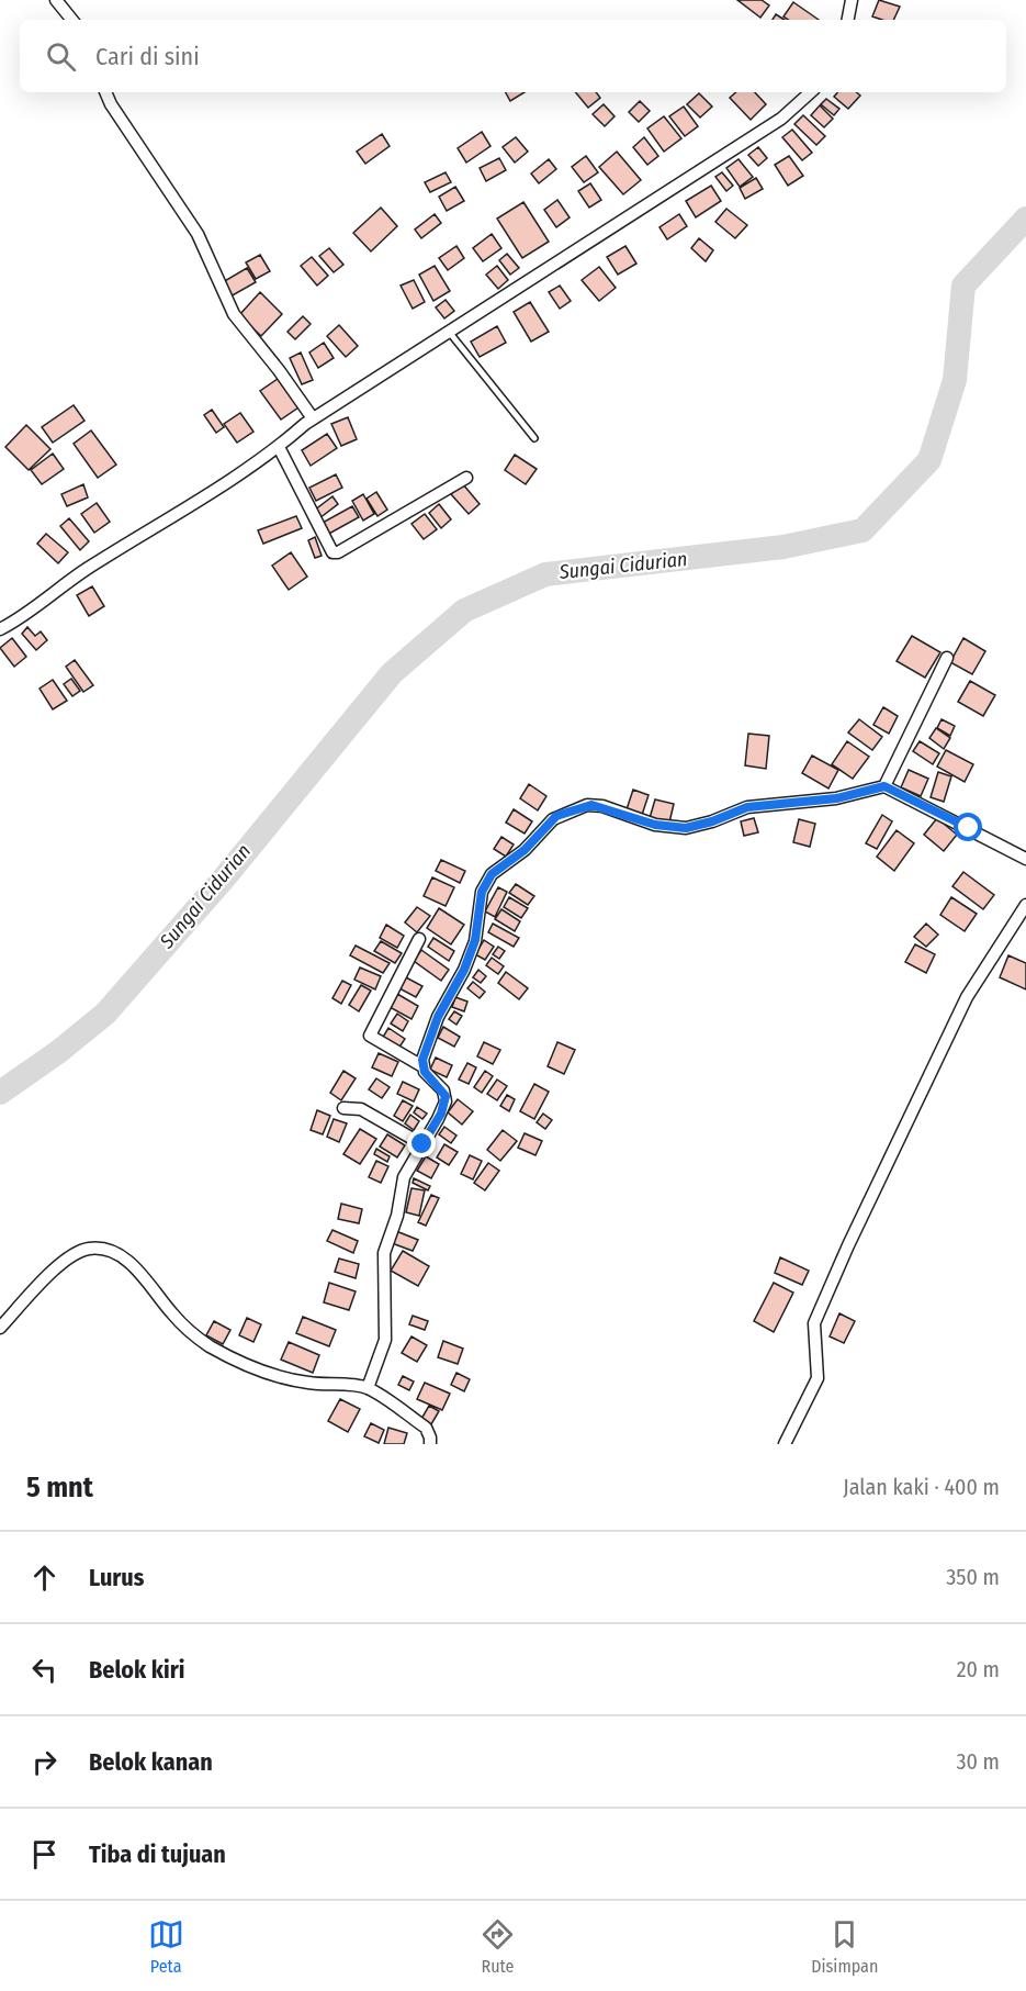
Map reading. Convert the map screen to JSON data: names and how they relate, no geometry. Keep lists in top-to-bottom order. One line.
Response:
{"water":["Sungai Cidurian"],"page":{"search":"Cari di sini","heading":["5 mnt","Jalan kaki · 400 m"],"list":[["Lurus","350 m"],["Belok kiri","20 m"],["Belok kanan","30 m"],"Tiba di tujuan"],"nav":["Peta","Rute","Disimpan"]}}
